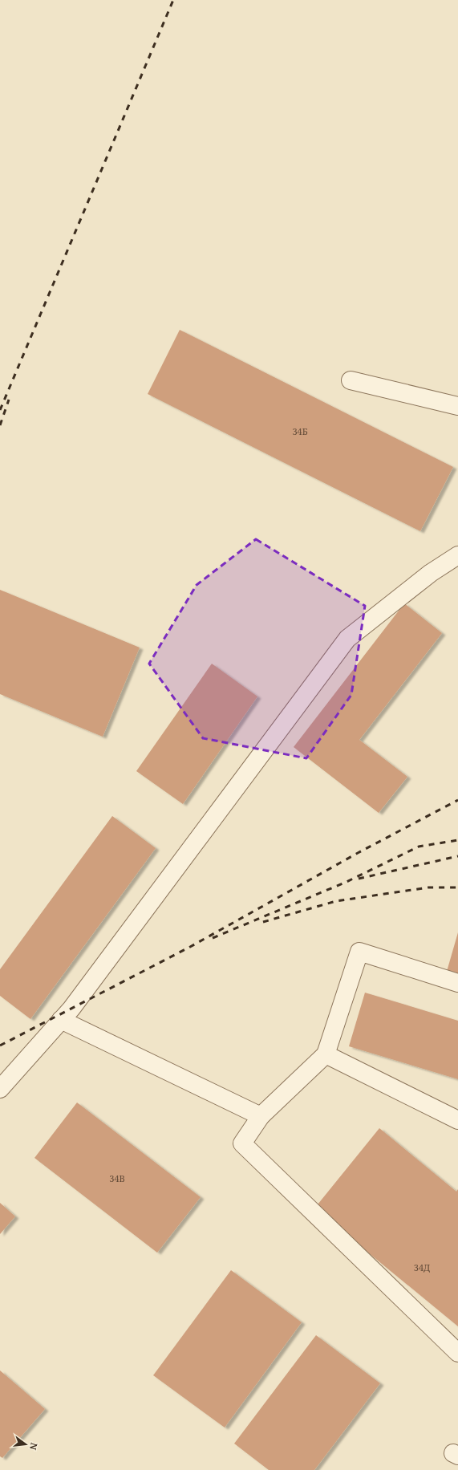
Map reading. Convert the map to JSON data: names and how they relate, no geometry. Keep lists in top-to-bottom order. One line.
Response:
{"house_numbers":["34Б","34В","34Д"],"north":"right"}
